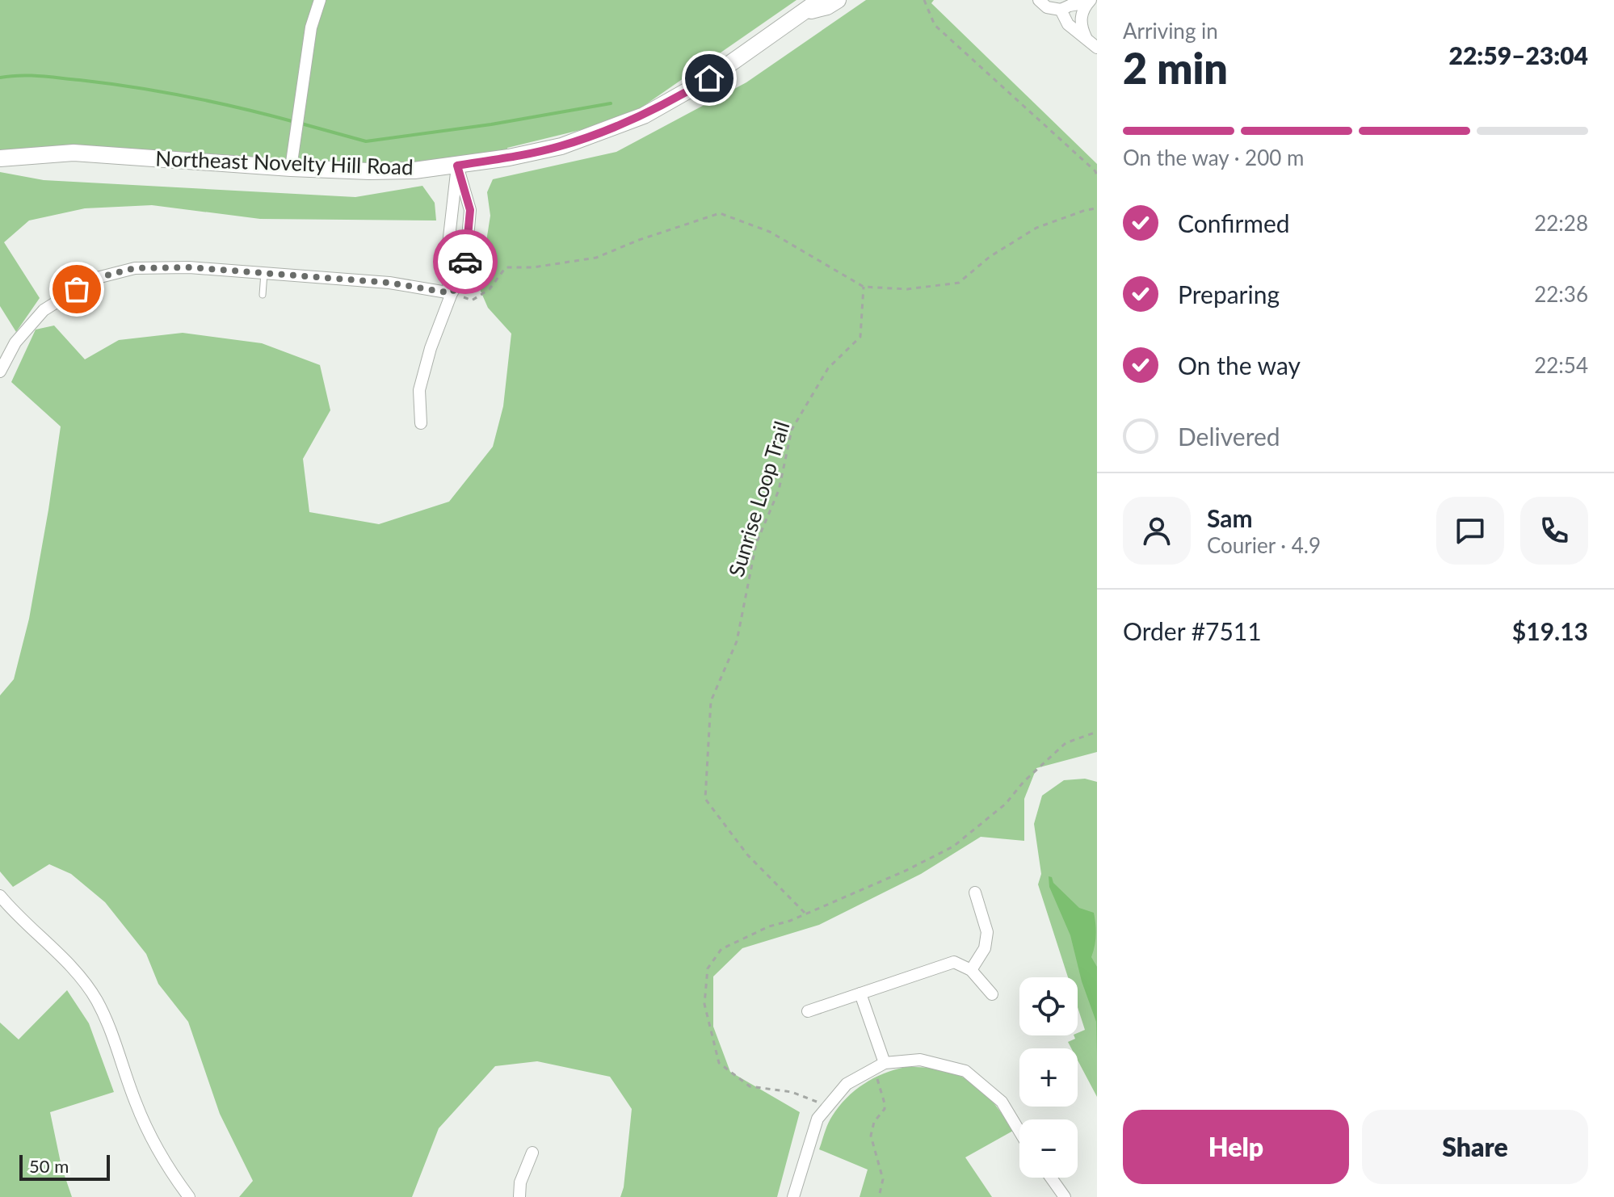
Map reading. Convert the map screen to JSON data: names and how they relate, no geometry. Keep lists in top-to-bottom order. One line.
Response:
{"streets":{"main road":["Northeast Novelty Hill Road"],"path":["Sunrise Loop Trail"]},"scale_bar":"50 m","page":{"heading":["2 min","Arriving in","22:59–23:04"],"panel":["Sam","Courier · 4.9","Order #7511","$19.13"],"bar":"On the way · 200 m","list":[["Confirmed","22:28"],["Preparing","22:36"],["On the way","22:54"],"Delivered"],"map_buttons":["+","−"],"buttons":["Help","Share"],"scale":"50 m"}}
